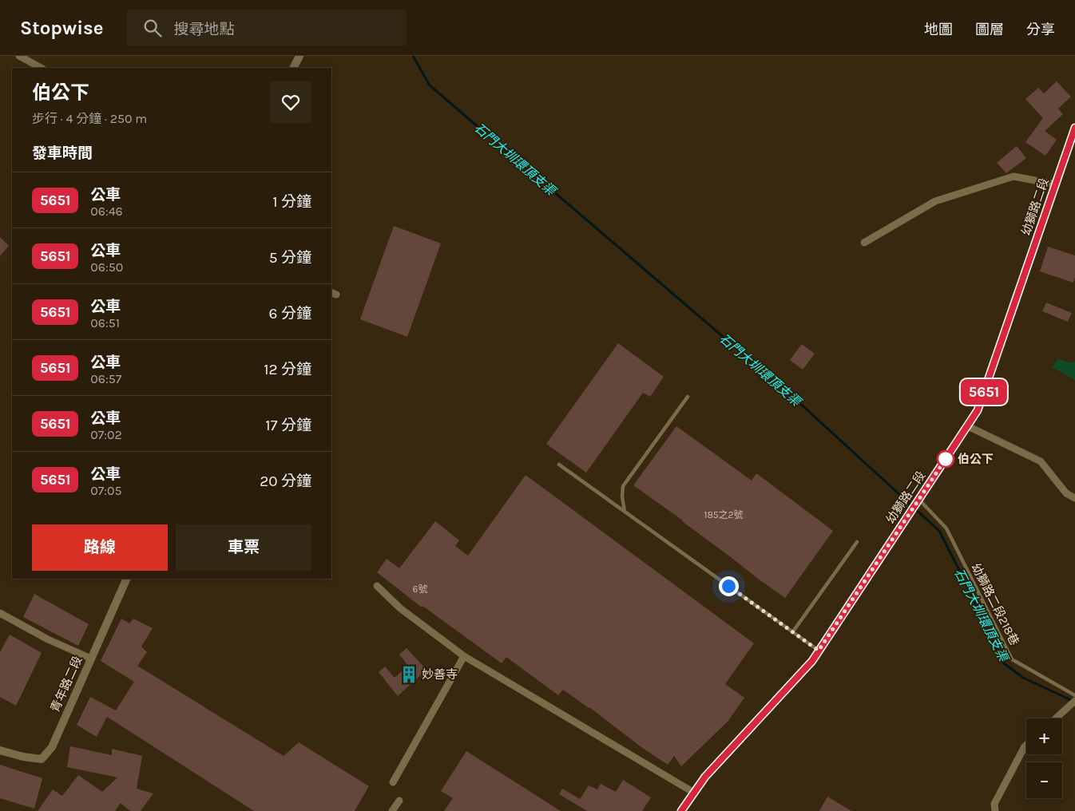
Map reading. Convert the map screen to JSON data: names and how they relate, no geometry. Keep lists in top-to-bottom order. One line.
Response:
{"streets":{"street":["幼獅路二段","青年路二段"],"lane":["幼獅路二段218巷"]},"crossings":[["幼獅路二段","幼獅路二段218巷"]],"water":["石門大圳環頂支渠"],"places":{"other":["伯公下"],"building":["妙善寺"]},"lines":["bus line 5651"],"house_numbers":["185之2號","6號"],"page":{"header":"Stopwise","search":"搜尋地點","nav":["地圖","圖層","分享"],"on_map":"5651","heading":[["伯公下","步行 · 4 分鐘 · 250 m"],"發車時間"],"list":[{"mark":"5651","name":"公車","note":"06:46","value":"1 分鐘"},{"mark":"5651","name":"公車","note":"06:50","value":"5 分鐘"},{"mark":"5651","name":"公車","note":"06:51","value":"6 分鐘"},{"mark":"5651","name":"公車","note":"06:57","value":"12 分鐘"},{"mark":"5651","name":"公車","note":"07:02","value":"17 分鐘"},{"mark":"5651","name":"公車","note":"07:05","value":"20 分鐘"}],"buttons":["路線","車票"],"map_buttons":["+","−"]}}
